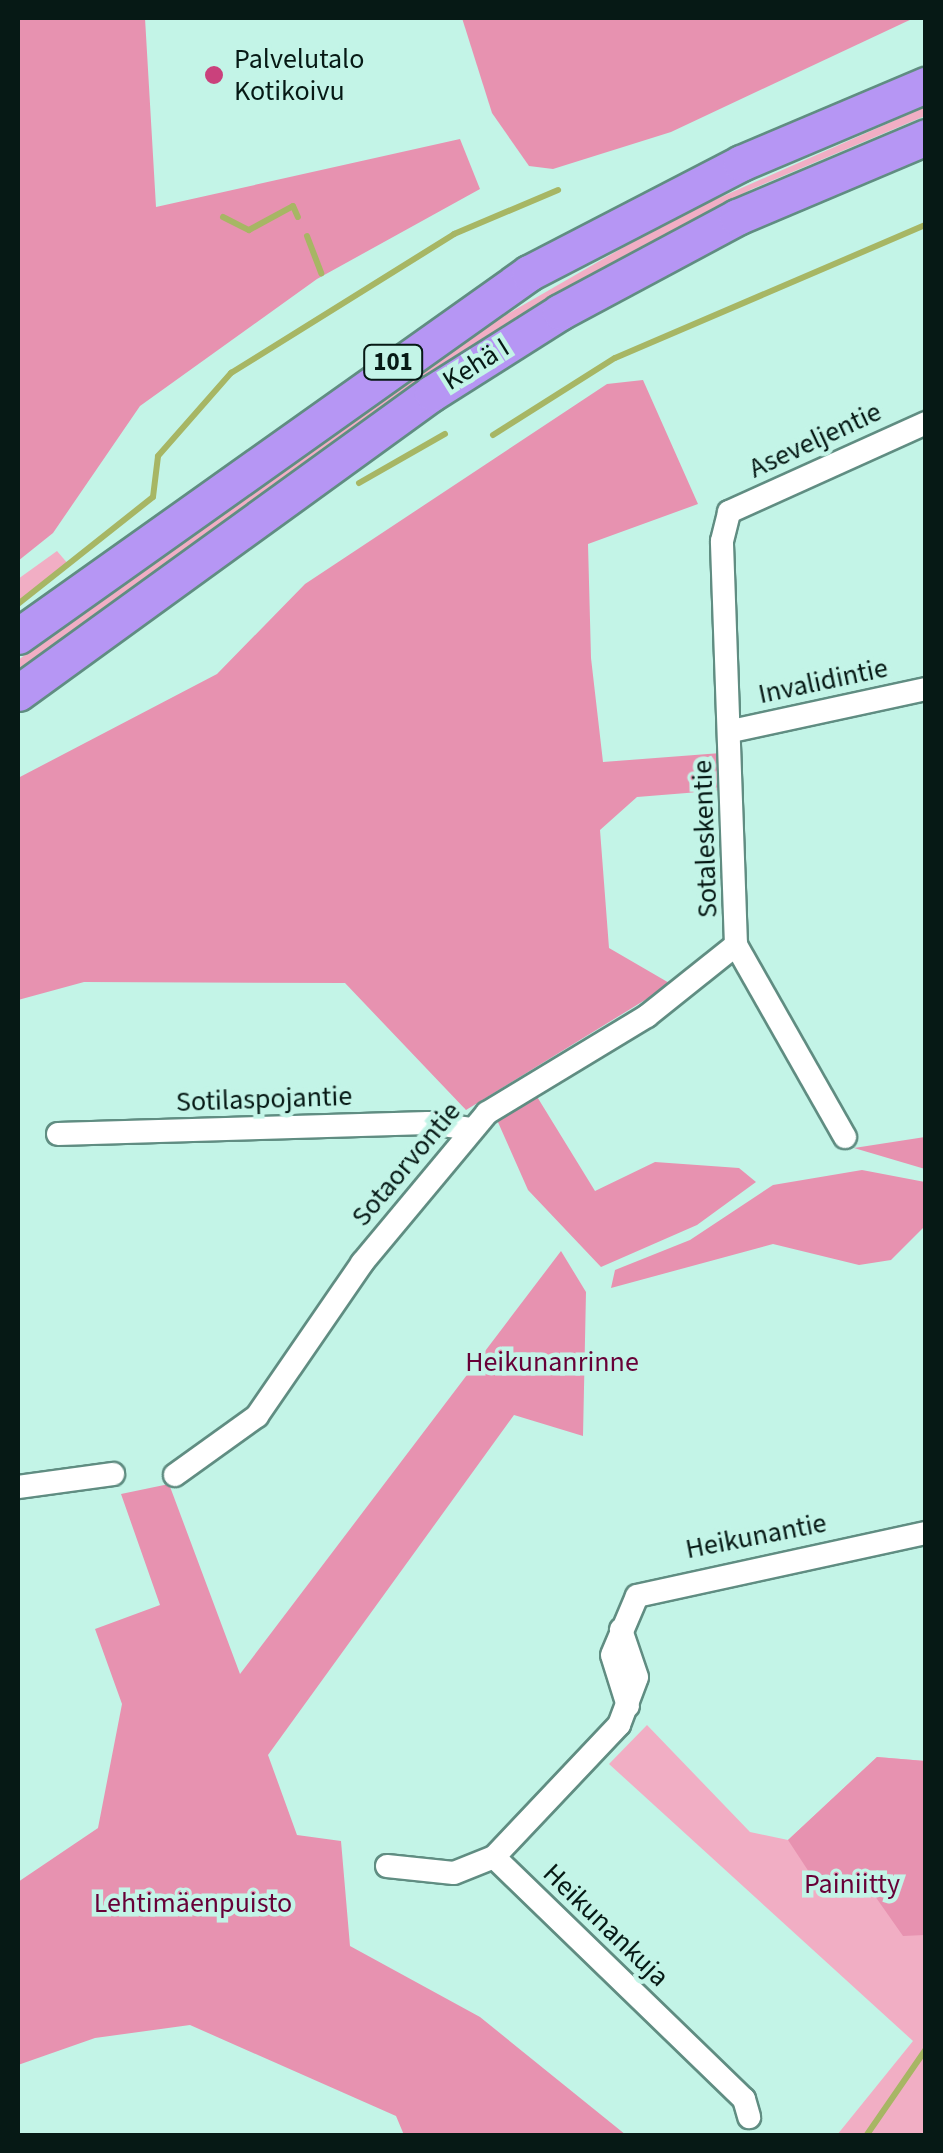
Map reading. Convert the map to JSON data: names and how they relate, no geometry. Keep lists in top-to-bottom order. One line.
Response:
{"streets":{"highway":["101","Kehä I"],"street":["Aseveljentie","Invalidintie","Sotaleskentie","Sotilaspojantie","Sotaorvontie","Heikunantie","Heikunankuja"]},"crossings":[["101","Kehä I"],["Aseveljentie","Sotaleskentie"],["Invalidintie","Sotaleskentie"],["Sotaleskentie","Sotaorvontie"],["Sotilaspojantie","Sotaorvontie"],["Heikunantie","Heikunankuja"]],"parks":["Heikunanrinne","Painiitty","Lehtimäenpuisto"],"places":["Palvelutalo Kotikoivu"]}
